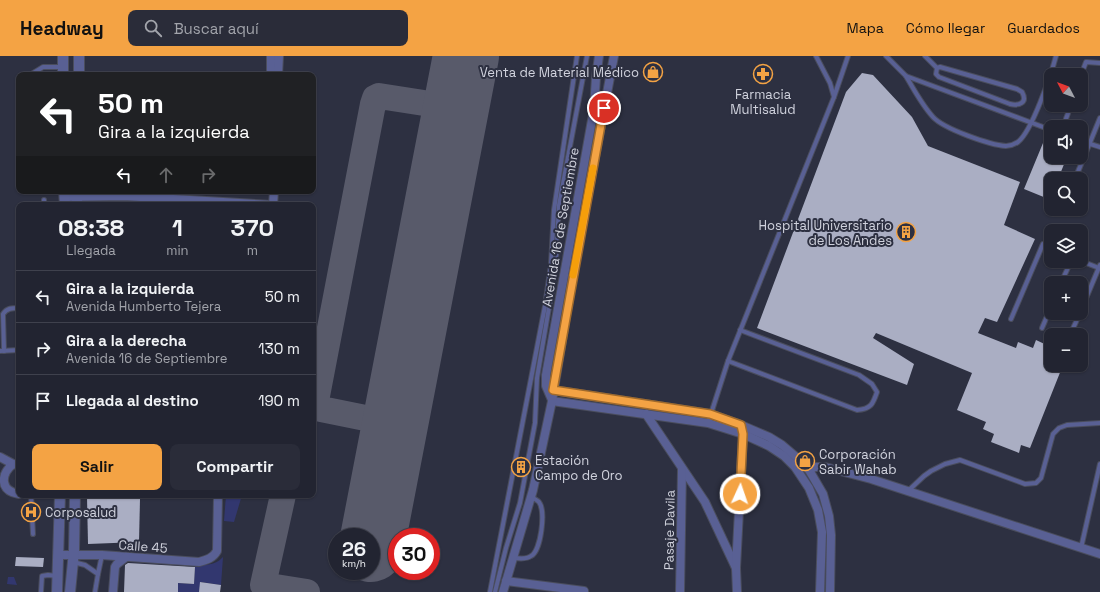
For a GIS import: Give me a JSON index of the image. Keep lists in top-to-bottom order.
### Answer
{
  "streets": {
    "street": ["Avenida 16 de Septiembre", "Pasaje Davila", "Calle 45"]
  },
  "places": {
    "shop": ["Venta de Material Médico", "Corporación Sabir Wahab"],
    "pharmacy": ["Farmacia Multisalud"],
    "building": ["Hospital Universitario de Los Andes", "Estación Campo de Oro"],
    "hospital": ["Corposalud"]
  },
  "north": "top left",
  "page": {
    "header": "Headway",
    "search": "Buscar aquí",
    "nav": ["Mapa", "Cómo llegar", "Guardados"],
    "map_buttons": ["+", "−"],
    "turn": ["50 m", "Gira a la izquierda"],
    "eta": [
      "08:38",
      "Llegada",
      "1",
      "min",
      "370",
      "m"
    ],
    "list": [
      {
        "name": "Gira a la izquierda",
        "note": "Avenida Humberto Tejera",
        "value": "50 m"
      },
      {
        "name": "Gira a la derecha",
        "note": "Avenida 16 de Septiembre",
        "value": "130 m"
      },
      {
        "name": "Llegada al destino",
        "value": "190 m"
      }
    ],
    "buttons": ["Salir", "Compartir"],
    "speed": "26 km/h",
    "limit": "30"
  }
}
